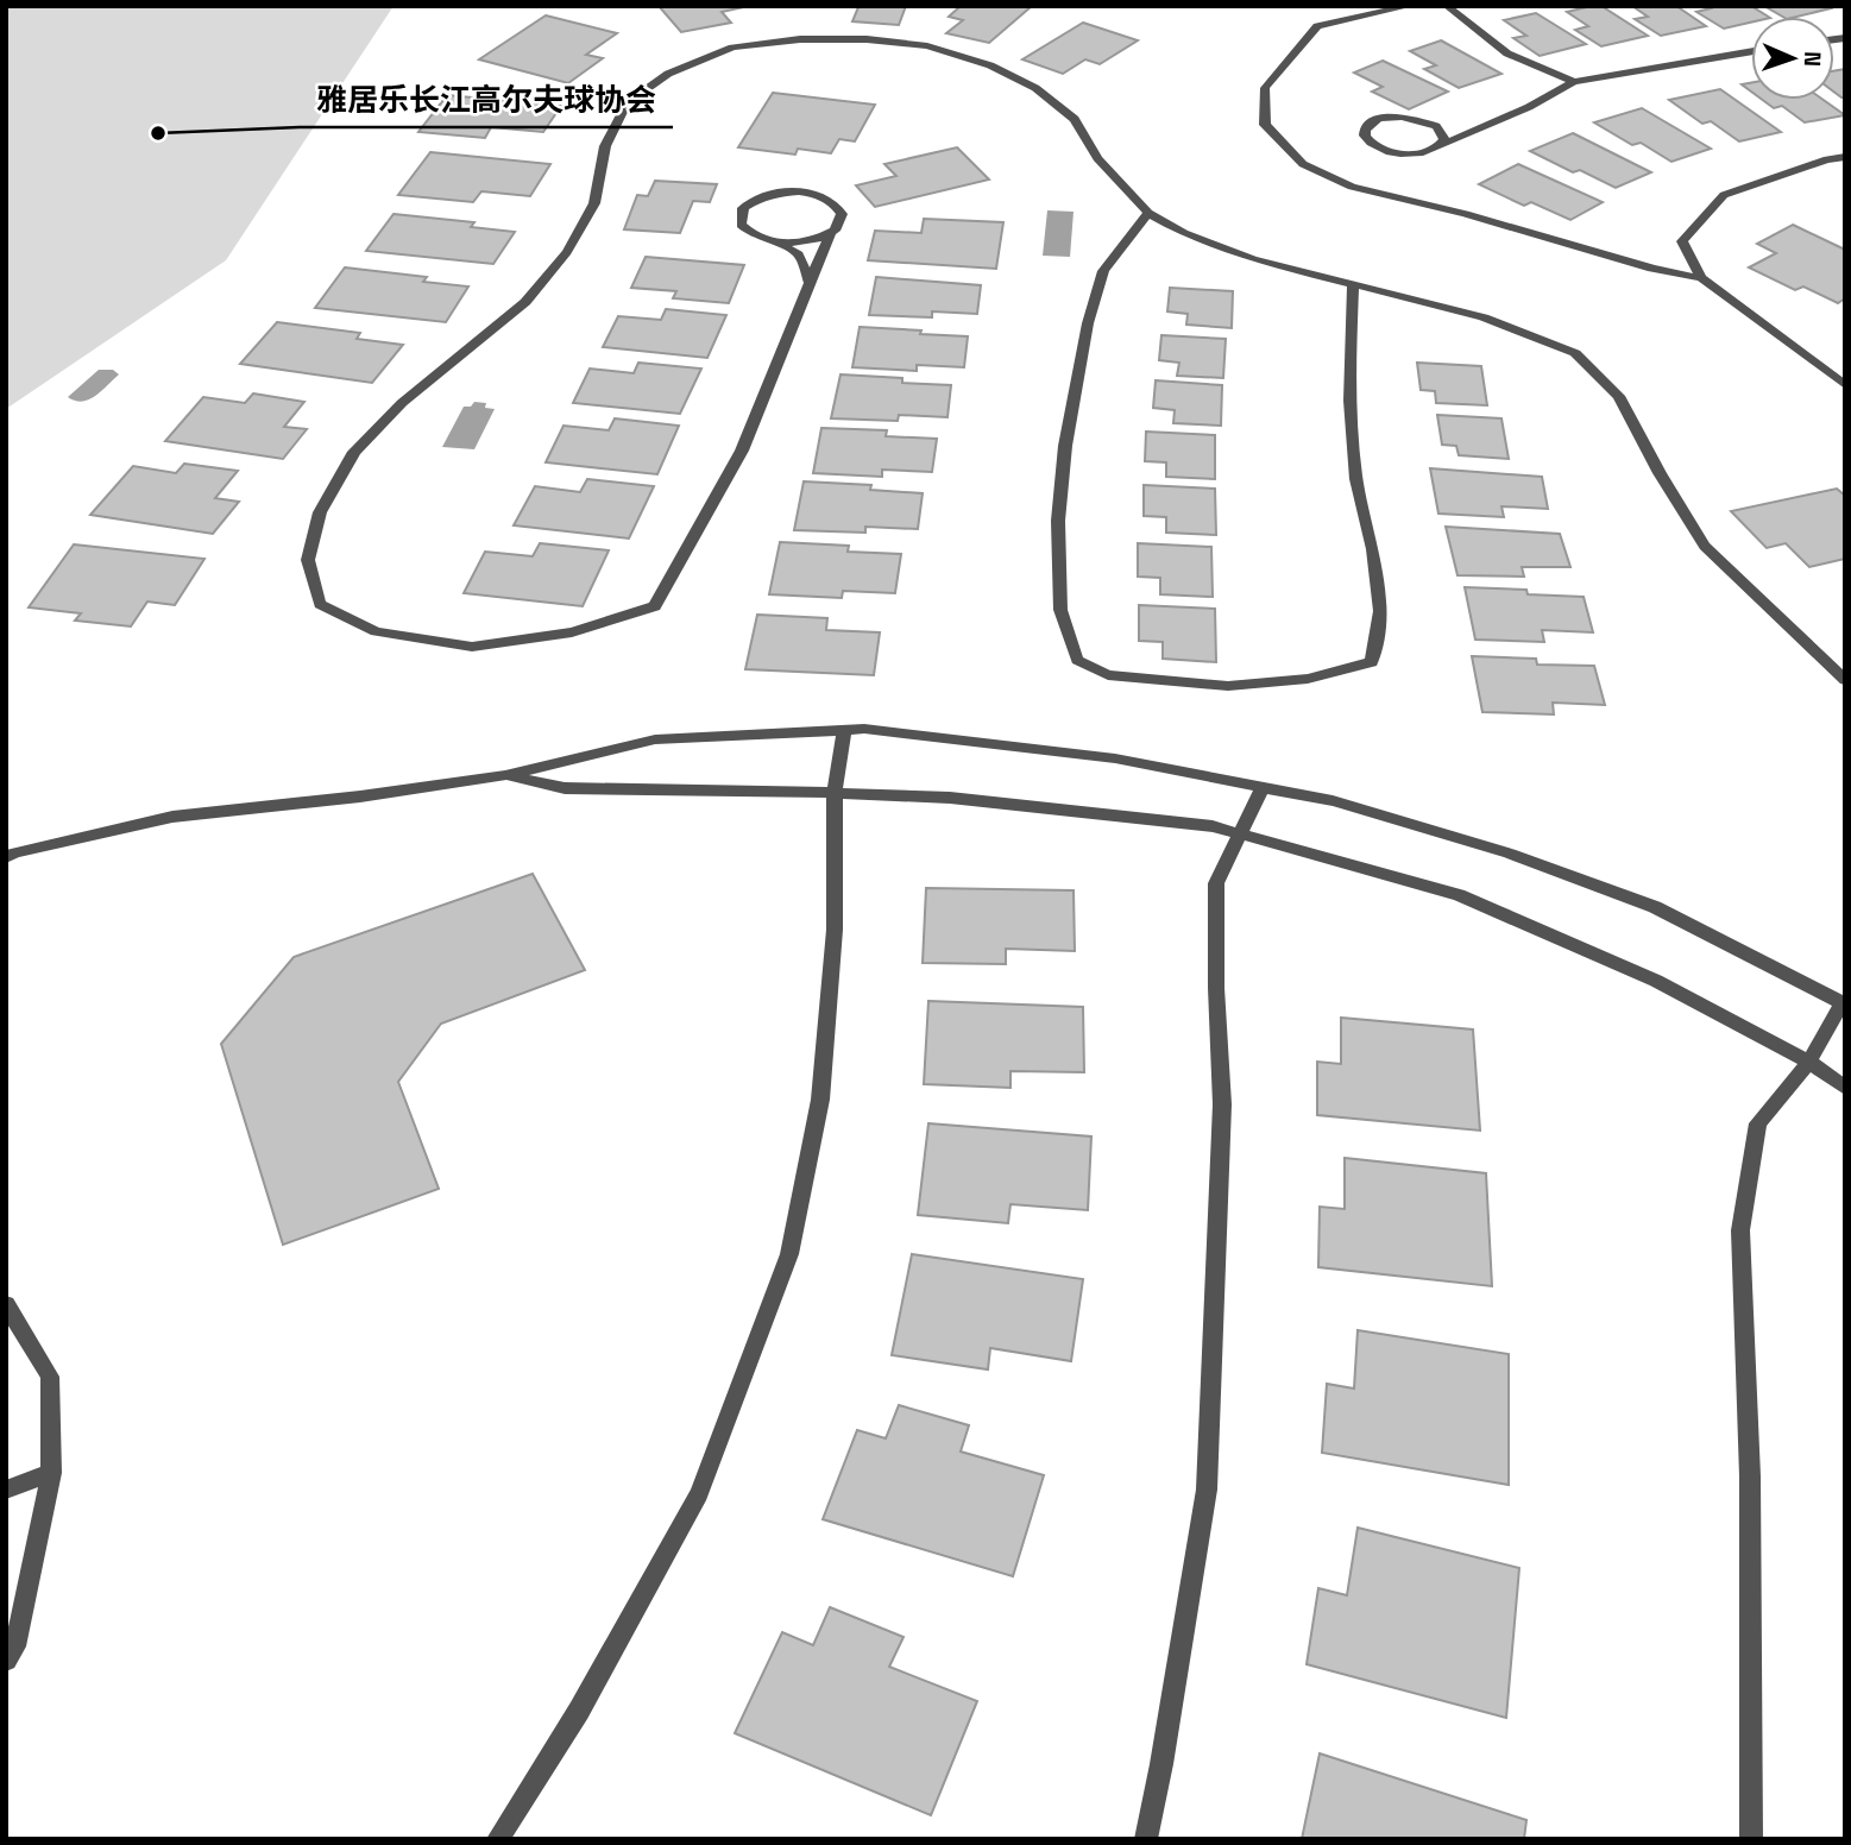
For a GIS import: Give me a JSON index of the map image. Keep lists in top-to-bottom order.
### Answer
{
  "places": ["雅居乐长江高尔夫球协会"],
  "north": "right"
}
